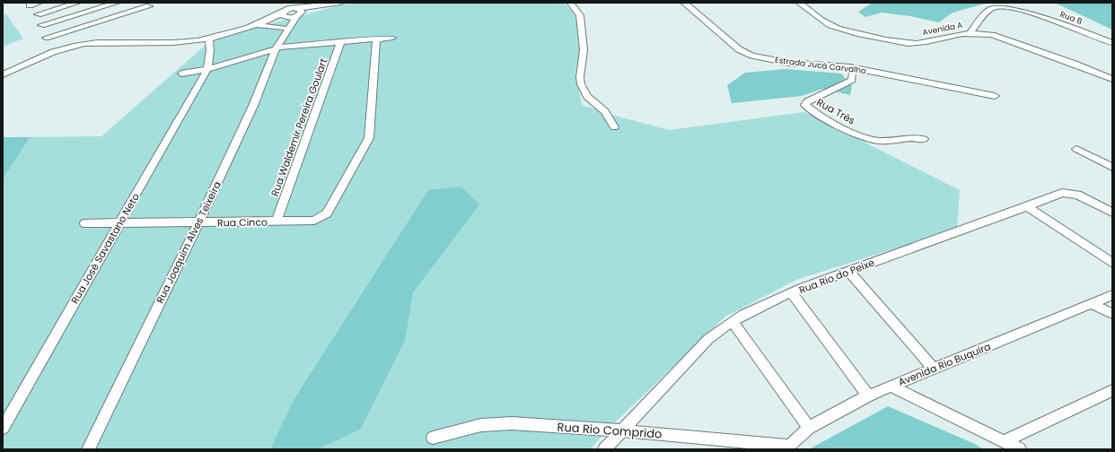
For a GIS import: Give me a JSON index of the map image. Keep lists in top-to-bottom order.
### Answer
{
  "streets": {
    "street": [
      "Rua B",
      "Avenida A",
      "Estrada Jucá Carvalho",
      "Rua Três",
      "Rua Waldemir Pereira Goulart",
      "Rua Cinco",
      "Rua Joaquim Alves Teixeira",
      "Rua José Savastano Neto",
      "Rua Rio do Peixe",
      "Avenida Rio Buquira",
      "Rua Rio Comprido"
    ]
  },
  "crossings": [
    ["Rua B", "Avenida A"],
    ["Estrada Jucá Carvalho", "Rua Três"],
    ["Rua Waldemir Pereira Goulart", "Rua Cinco"],
    ["Rua Cinco", "Rua Joaquim Alves Teixeira"],
    ["Rua Cinco", "Rua José Savastano Neto"],
    ["Rua Rio do Peixe", "Rua Rio Comprido"],
    ["Avenida Rio Buquira", "Rua Rio Comprido"]
  ]
}
